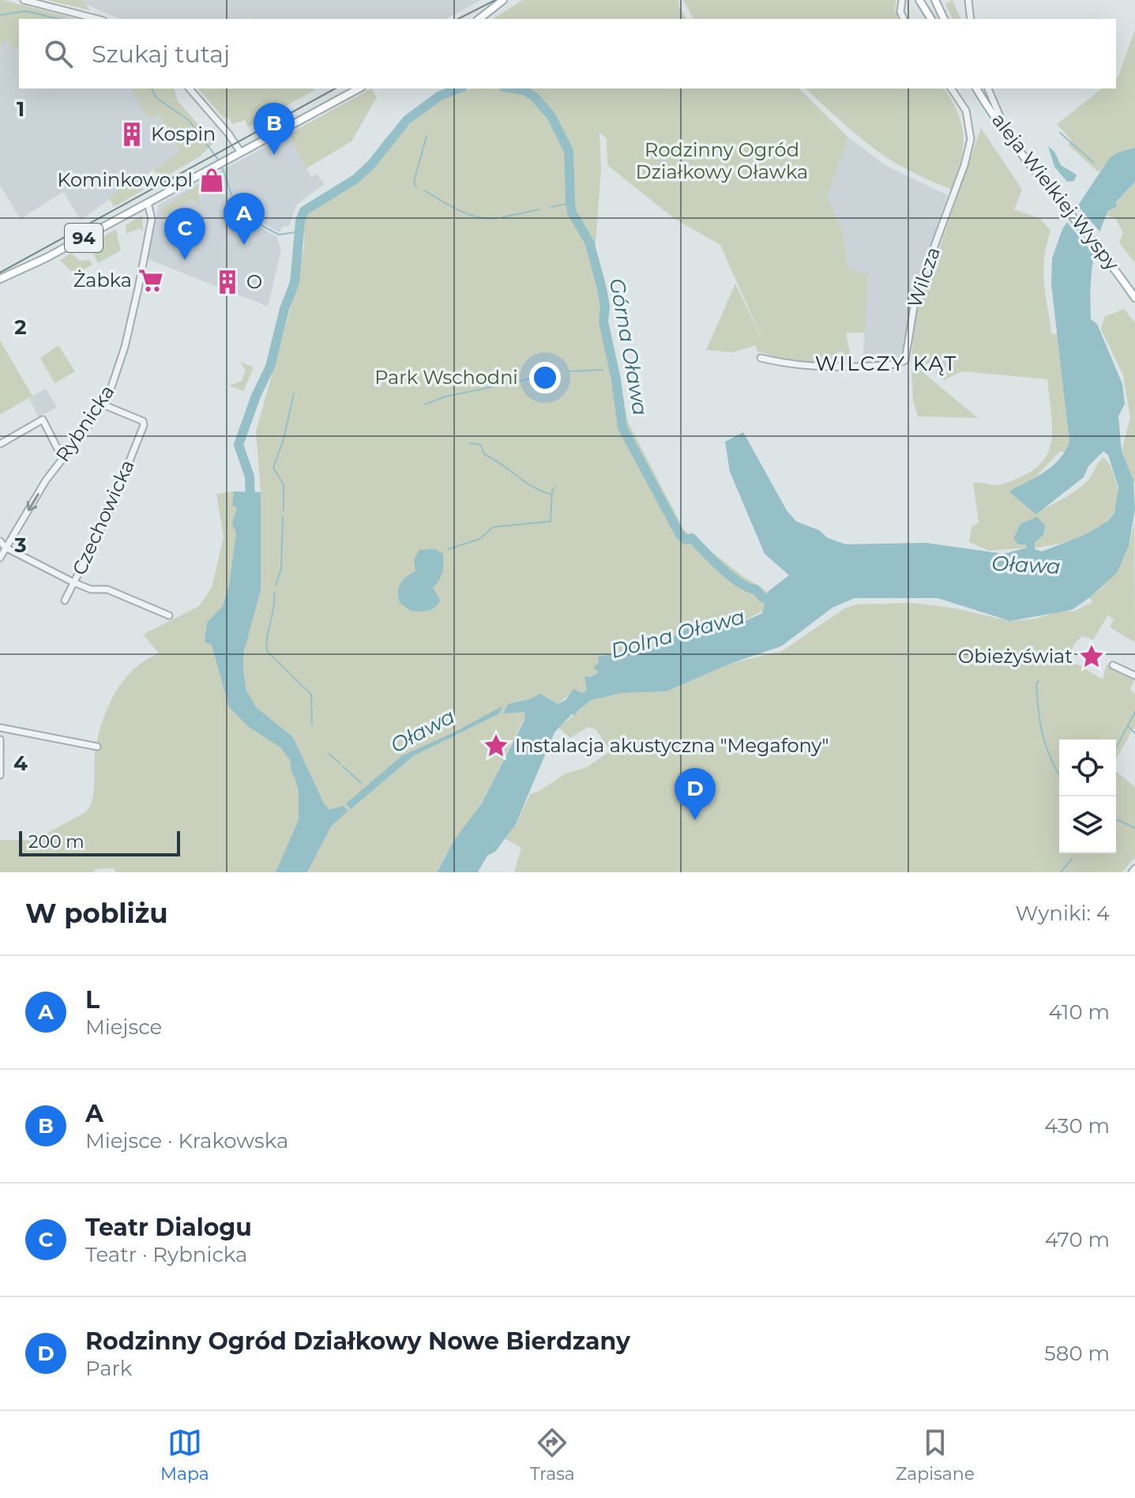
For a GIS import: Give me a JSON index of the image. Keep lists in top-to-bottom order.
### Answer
{
  "streets": {
    "main road": ["aleja Wielkiej Wyspy", "94"],
    "street": ["Wilcza", "Rybnicka", "Czechowicka"]
  },
  "crossings": [
    ["94", "Rybnicka"],
    ["Rybnicka", "Czechowicka"]
  ],
  "districts": ["WILCZY KĄT"],
  "water": ["Górna Oława", "Oława", "Dolna Oława"],
  "parks": ["Rodzinny Ogród Działkowy Oławka", "Park Wschodni"],
  "places": {
    "building": ["Kospin", "O"],
    "shop": ["Kominkowo.pl"],
    "supermarket": ["Żabka"],
    "place": ["Obieżyświat", "Instalacja akustyczna \"Megafony\""]
  },
  "scale_bar": "200 m",
  "page": {
    "search": "Szukaj tutaj",
    "pins": [
      "B",
      "A",
      "C",
      "D"
    ],
    "scale": "200 m",
    "heading": ["W pobliżu", "Wyniki: 4"],
    "list": [
      {
        "mark": "A",
        "name": "L",
        "note": "Miejsce",
        "value": "410 m"
      },
      {
        "mark": "B",
        "name": "A",
        "note": "Miejsce · Krakowska",
        "value": "430 m"
      },
      {
        "mark": "C",
        "name": "Teatr Dialogu",
        "note": "Teatr · Rybnicka",
        "value": "470 m"
      },
      {
        "mark": "D",
        "name": "Rodzinny Ogród Działkowy Nowe Bierdzany",
        "note": "Park",
        "value": "580 m"
      }
    ],
    "nav": ["Mapa", "Trasa", "Zapisane"]
  },
  "grid": {
    "rows": [
      "1",
      "2",
      "3",
      "4"
    ]
  }
}
